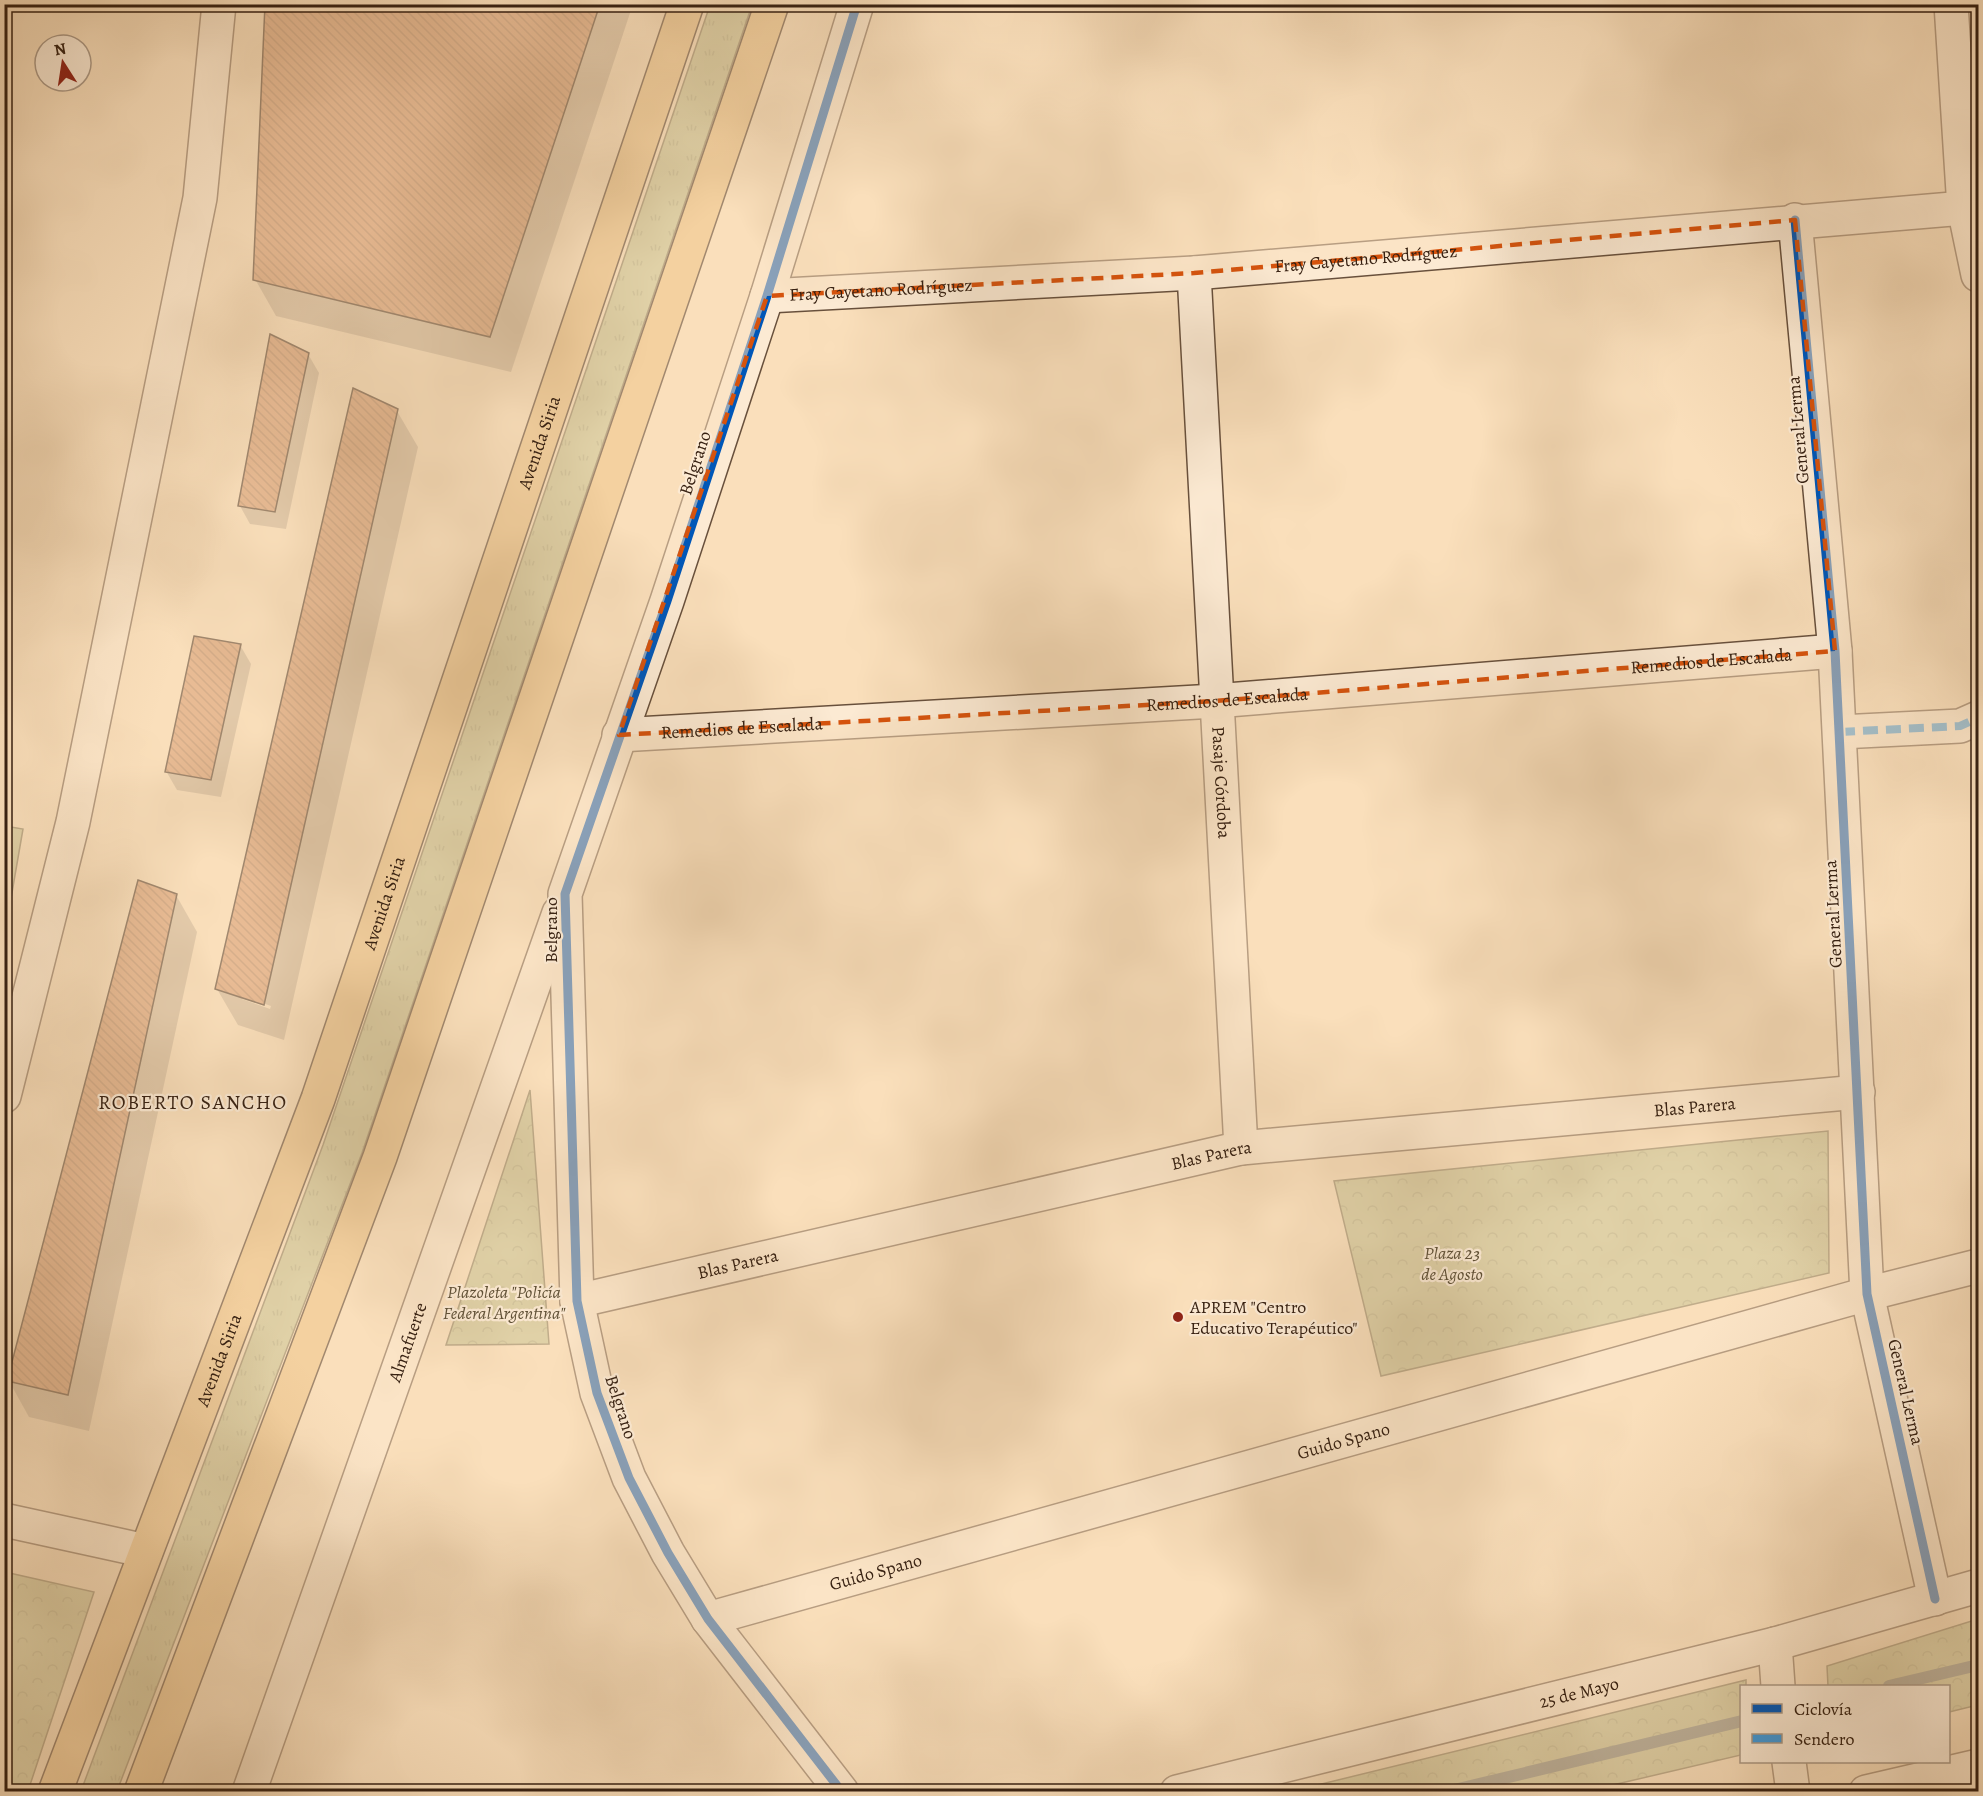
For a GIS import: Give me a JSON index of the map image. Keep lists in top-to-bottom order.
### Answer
{
  "streets": {
    "main road": ["Avenida Siria"],
    "street": [
      "Fray Cayetano Rodríguez",
      "General Lerma",
      "Belgrano",
      "Remedios de Escalada",
      "Pasaje Córdoba",
      "Blas Parera",
      "Almafuerte",
      "Guido Spano",
      "25 de Mayo"
    ]
  },
  "crossings": [
    ["Fray Cayetano Rodríguez", "General Lerma"],
    ["Fray Cayetano Rodríguez", "Belgrano"],
    ["Fray Cayetano Rodríguez", "Pasaje Córdoba"],
    ["General Lerma", "Remedios de Escalada"],
    ["General Lerma", "Blas Parera"],
    ["General Lerma", "Guido Spano"],
    ["General Lerma", "25 de Mayo"],
    ["Belgrano", "Remedios de Escalada"],
    ["Belgrano", "Blas Parera"],
    ["Belgrano", "Almafuerte"],
    ["Belgrano", "Guido Spano"],
    ["Remedios de Escalada", "Pasaje Córdoba"],
    ["Pasaje Córdoba", "Blas Parera"]
  ],
  "districts": ["ROBERTO SANCHO"],
  "parks": ["Plaza 23 de Agosto", "Plazoleta \"Policía Federal Argentina\""],
  "places": ["APREM \"Centro Educativo Terapéutico\""],
  "legend": ["Ciclovía", "Sendero"],
  "north": "top"
}
